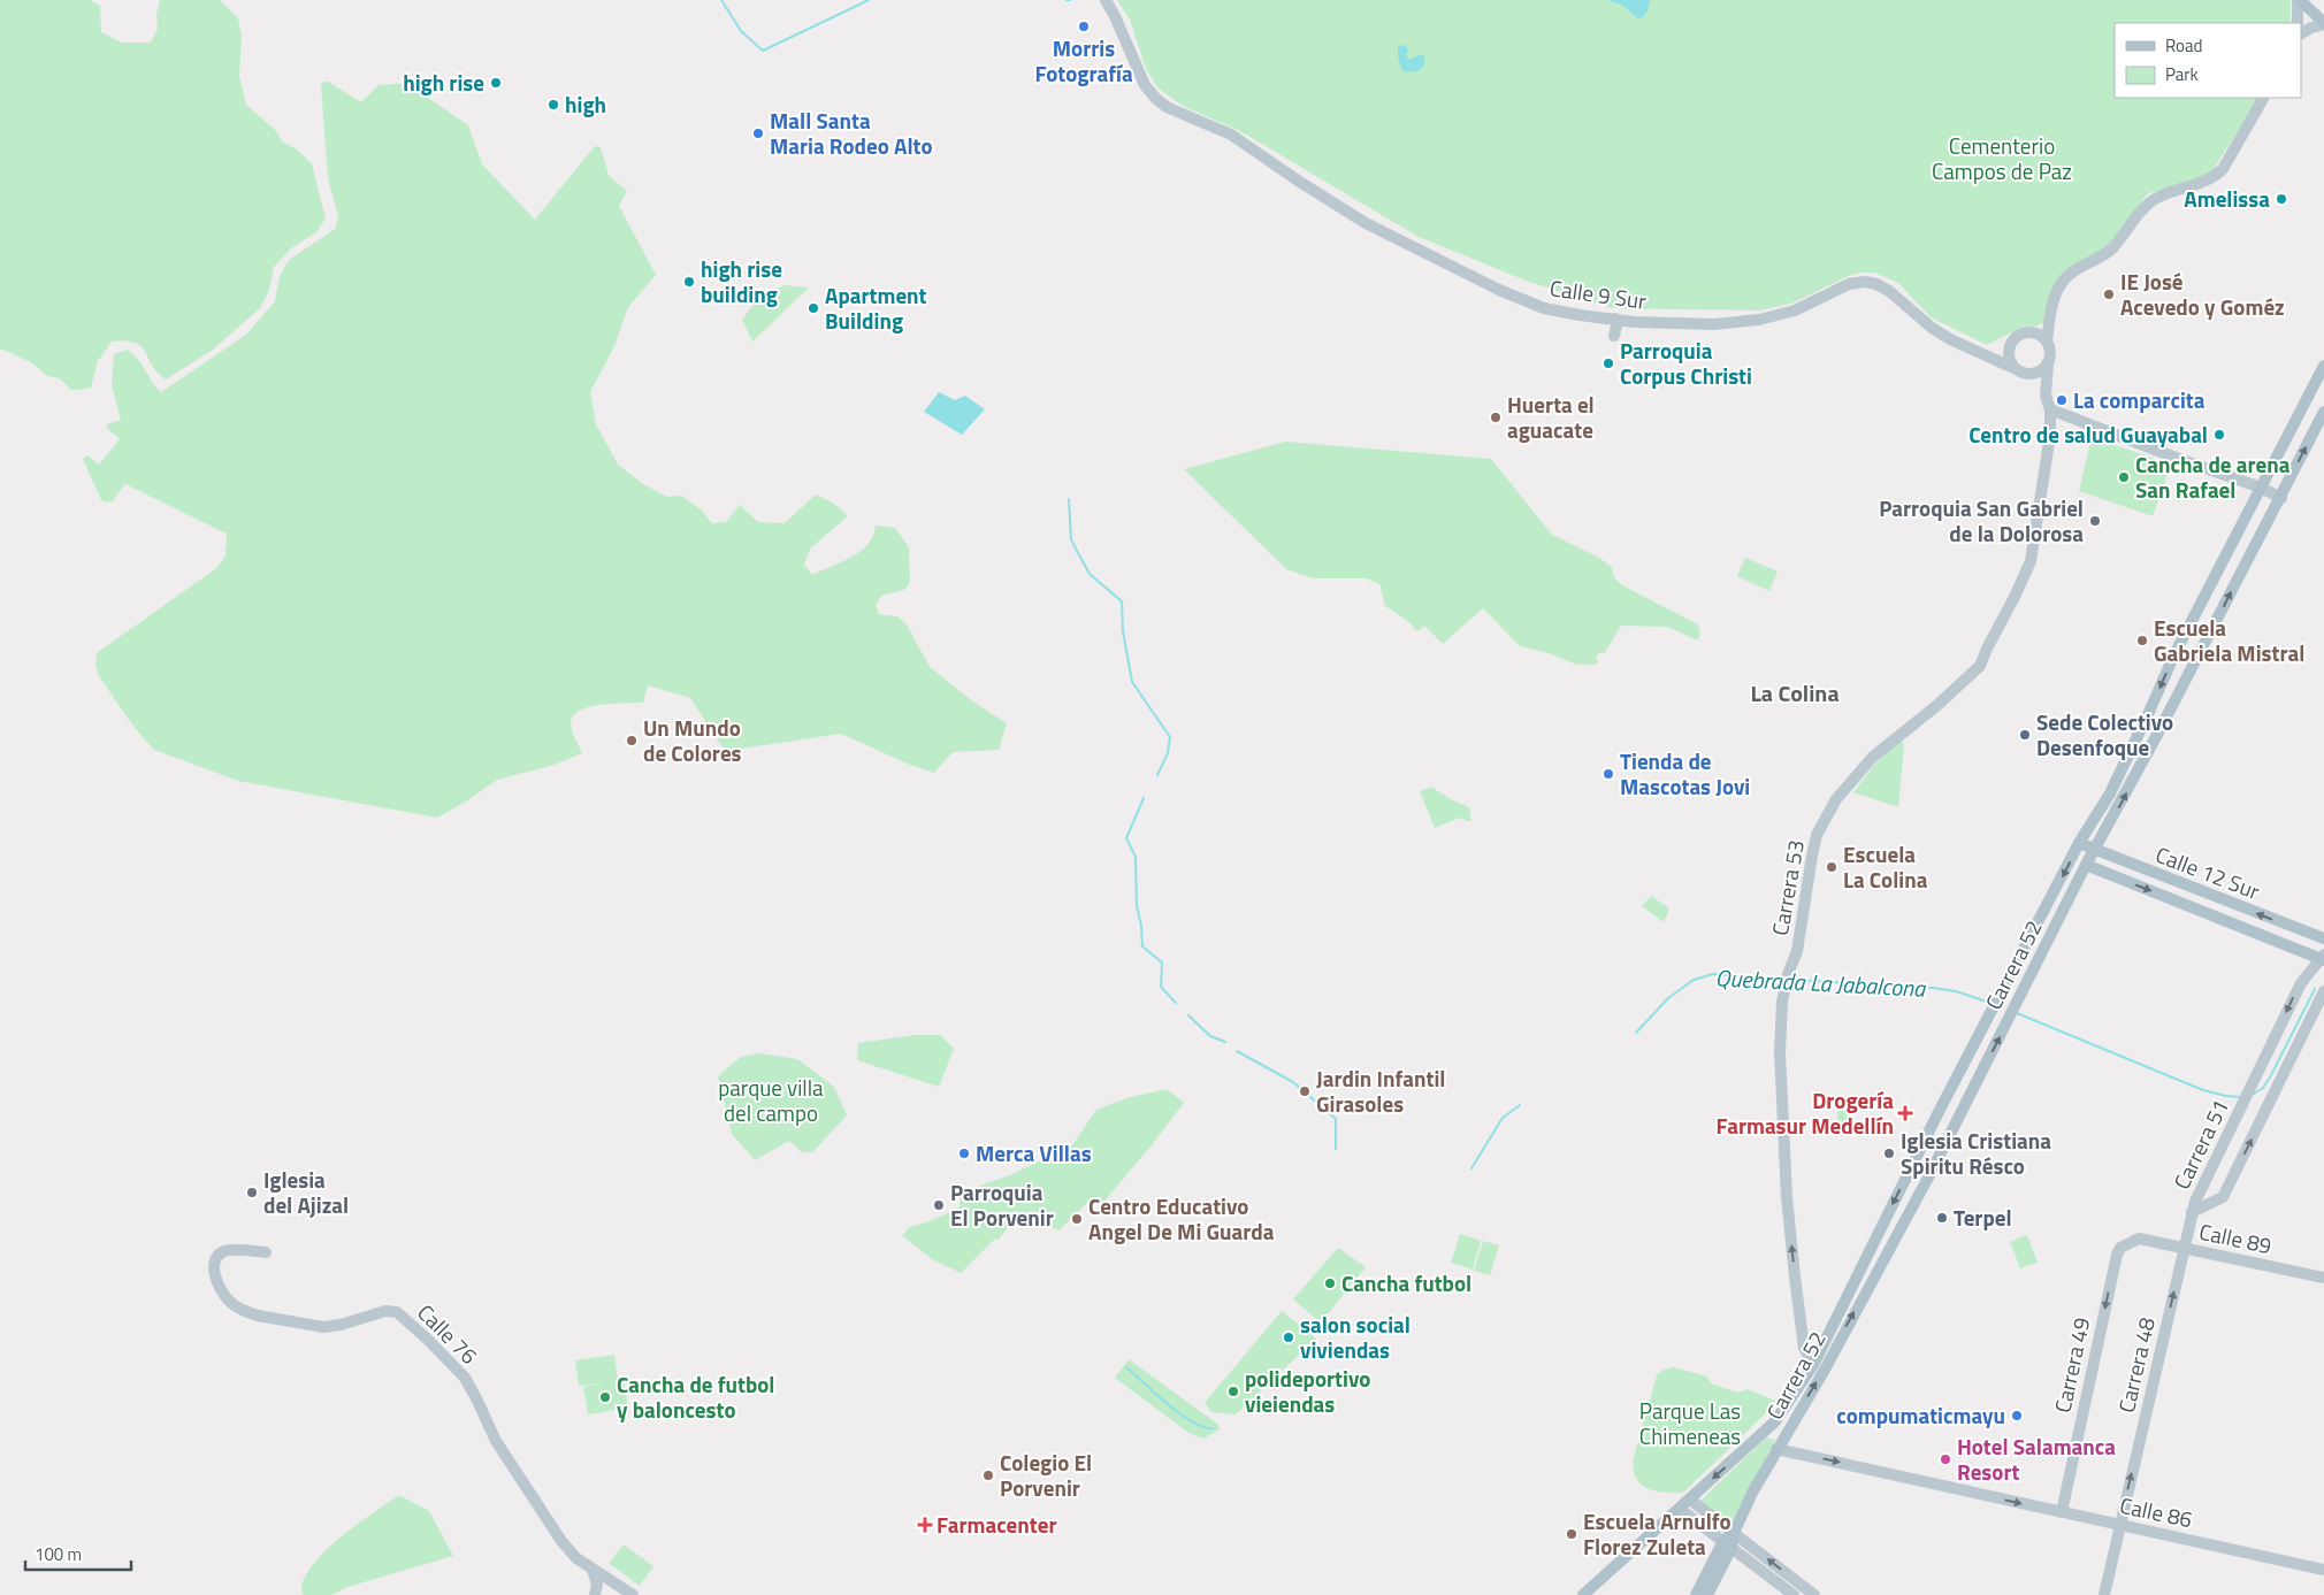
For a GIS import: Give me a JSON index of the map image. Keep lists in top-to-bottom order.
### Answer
{
  "streets": {
    "main road": ["Calle 12 Sur", "Carrera 52"],
    "street": [
      "Calle 9 Sur",
      "Carrera 53",
      "Carrera 51",
      "Calle 89",
      "Calle 76",
      "Carrera 49",
      "Carrera 48",
      "Calle 86"
    ]
  },
  "crossings": [
    ["Calle 9 Sur", "Carrera 53"],
    ["Calle 12 Sur", "Carrera 52"],
    ["Calle 12 Sur", "Carrera 51"],
    ["Carrera 53", "Carrera 52"],
    ["Carrera 52", "Calle 86"],
    ["Carrera 51", "Carrera 48"],
    ["Calle 89", "Carrera 49"],
    ["Calle 89", "Carrera 48"],
    ["Carrera 49", "Calle 86"],
    ["Carrera 48", "Calle 86"]
  ],
  "one_way": [
    "Carrera 53",
    "Carrera 49",
    "Carrera 48",
    "Calle 86"
  ],
  "districts": ["La Colina"],
  "water": ["Quebrada La Jabalcona"],
  "parks": ["Cementerio Campos de Paz", "parque villa del campo", "Parque Las Chimeneas"],
  "places": {
    "other": [
      "Morris Fotografía",
      "high rise",
      "high",
      "Mall Santa Maria Rodeo Alto",
      "Amelissa",
      "high rise building",
      "IE José Acevedo y Goméz",
      "Apartment Building",
      "Parroquia Corpus Christi",
      "La comparcita",
      "Huerta el aguacate",
      "Centro de salud Guayabal",
      "Cancha de arena San Rafael",
      "Parroquia San Gabriel de la Dolorosa",
      "Escuela Gabriela Mistral",
      "Sede Colectivo Desenfoque",
      "Un Mundo de Colores",
      "Tienda de Mascotas Jovi",
      "Escuela La Colina",
      "Jardin Infantil Girasoles",
      "Merca Villas",
      "Iglesia Cristiana Spiritu Résco",
      "Iglesia del Ajizal",
      "Parroquia El Porvenir",
      "Terpel",
      "Centro Educativo Angel De Mi Guarda",
      "Cancha futbol",
      "salon social viviendas",
      "polideportivo vieiendas",
      "Cancha de futbol y baloncesto",
      "compumaticmayu",
      "Hotel Salamanca Resort",
      "Colegio El Porvenir",
      "Escuela Arnulfo Florez Zuleta"
    ],
    "health": ["Drogería Farmasur Medellín", "Farmacenter"]
  },
  "legend": ["Road", "Park"],
  "scale_bar": "100 m"
}
